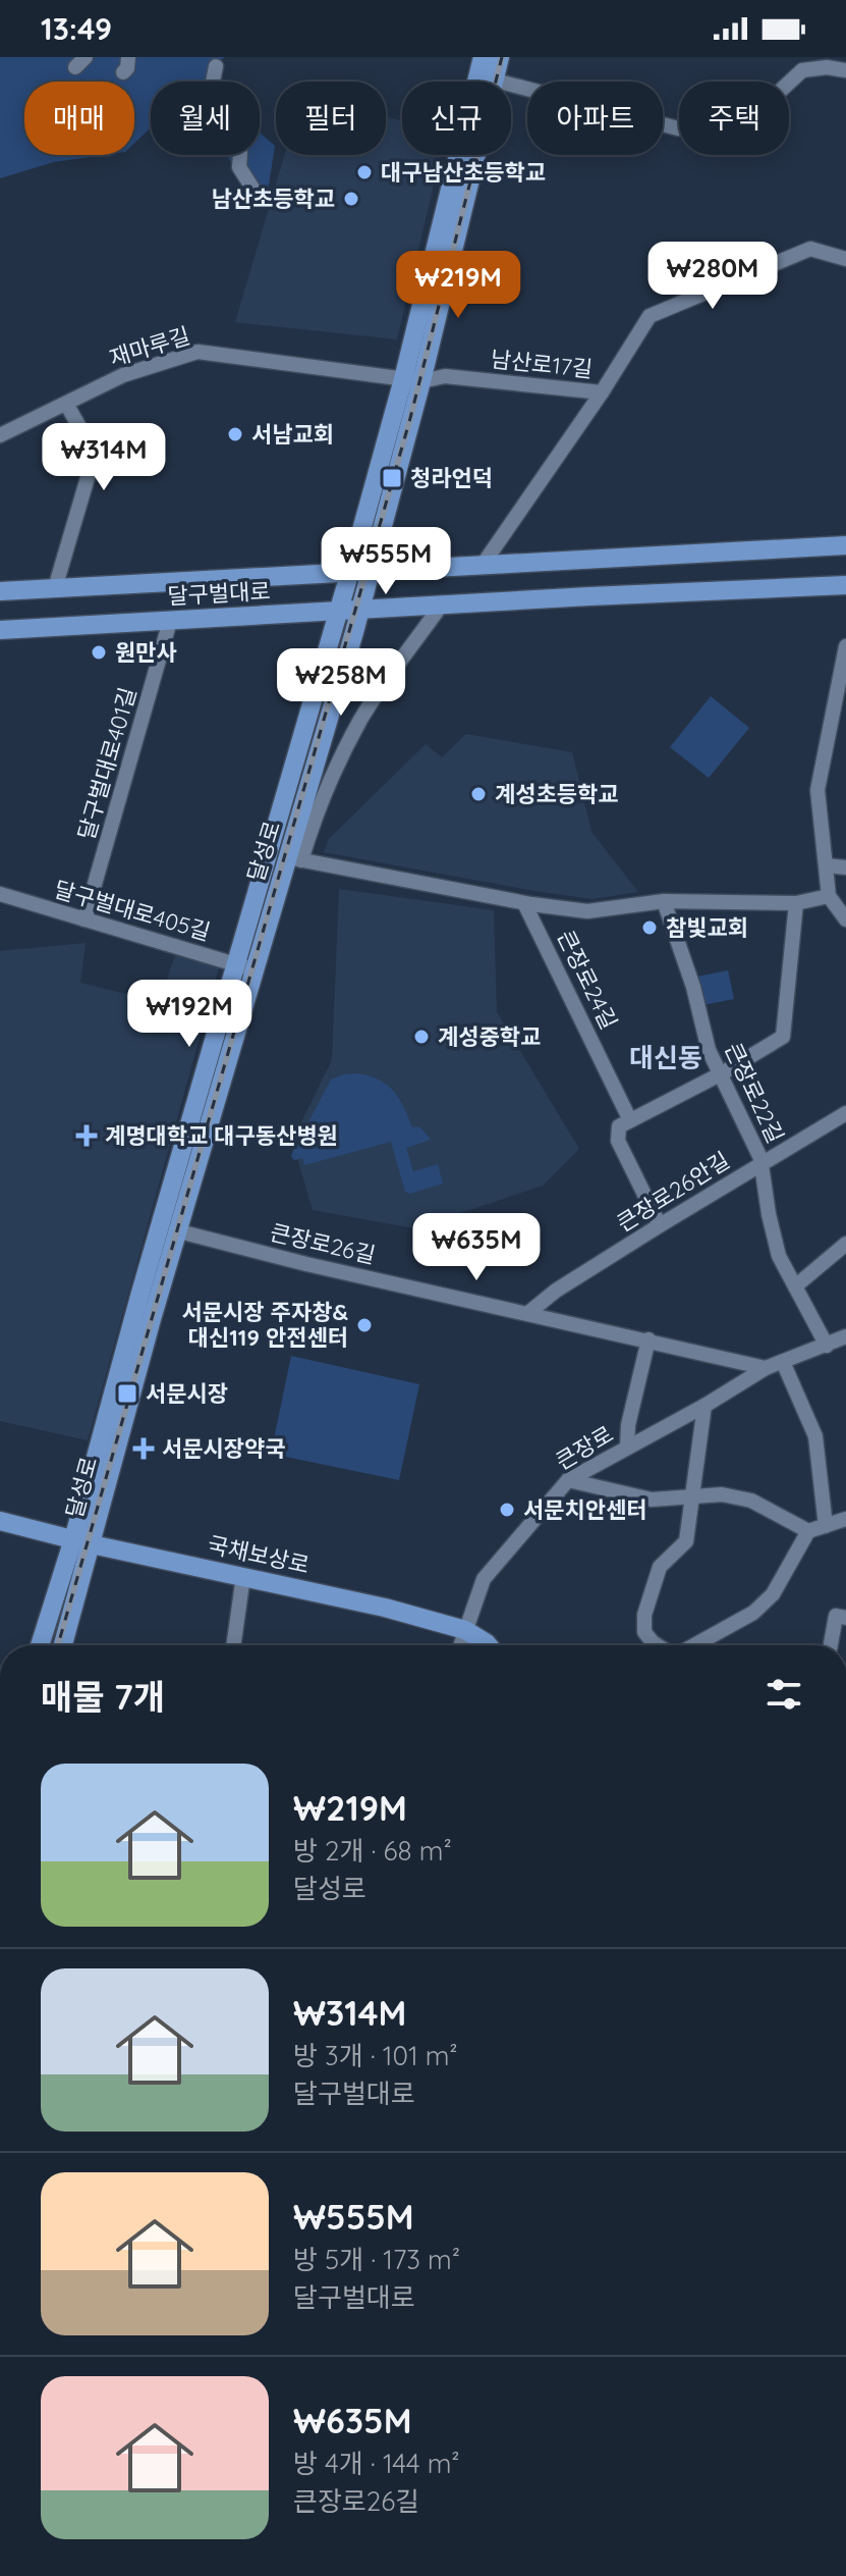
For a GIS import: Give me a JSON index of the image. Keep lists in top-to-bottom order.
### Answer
{
  "streets": {
    "main road": ["달구벌대로", "달성로", "국채보상로"],
    "street": [
      "재마루길",
      "남산로17길",
      "달구벌대로401길",
      "달구벌대로405길",
      "큰장로24길",
      "큰장로22길",
      "큰장로26안길",
      "큰장로26길",
      "큰장로"
    ]
  },
  "crossings": [
    ["재마루길", "남산로17길"],
    ["재마루길", "달성로"],
    ["남산로17길", "달성로"],
    ["달구벌대로", "달구벌대로401길"],
    ["달구벌대로", "달성로"],
    ["달구벌대로401길", "달구벌대로405길"],
    ["달성로", "달구벌대로405길"],
    ["달성로", "큰장로26길"],
    ["달성로", "국채보상로"],
    ["큰장로24길", "큰장로26안길"],
    ["큰장로22길", "큰장로26안길"],
    ["큰장로22길", "큰장로"],
    ["큰장로26안길", "큰장로26길"],
    ["큰장로26길", "큰장로"],
    ["큰장로", "국채보상로"]
  ],
  "districts": ["대신동"],
  "places": {
    "other": [
      "대구남산초등학교",
      "남산초등학교",
      "서남교회",
      "원만사",
      "계성초등학교",
      "참빛교회",
      "계성중학교",
      "서문시장 주자창& 대신119 안전센터",
      "서문치안센터"
    ],
    "transit": ["청라언덕", "서문시장"],
    "health": ["계명대학교 대구동산병원", "서문시장약국"]
  },
  "page": {
    "status": "13:49",
    "chip": [
      "매매",
      "월세",
      "필터",
      "신규",
      "아파트",
      "주택"
    ],
    "price": [
      "₩280M",
      "₩219M",
      "₩314M",
      "₩555M",
      "₩258M",
      "₩192M",
      "₩635M"
    ],
    "heading": "매물 7개",
    "list": [
      {
        "name": "₩219M",
        "note": "방 2개 · 68 m² · 달성로"
      },
      {
        "name": "₩314M",
        "note": "방 3개 · 101 m² · 달구벌대로"
      },
      {
        "name": "₩555M",
        "note": "방 5개 · 173 m² · 달구벌대로"
      },
      {
        "name": "₩635M",
        "note": "방 4개 · 144 m² · 큰장로26길"
      }
    ]
  }
}
